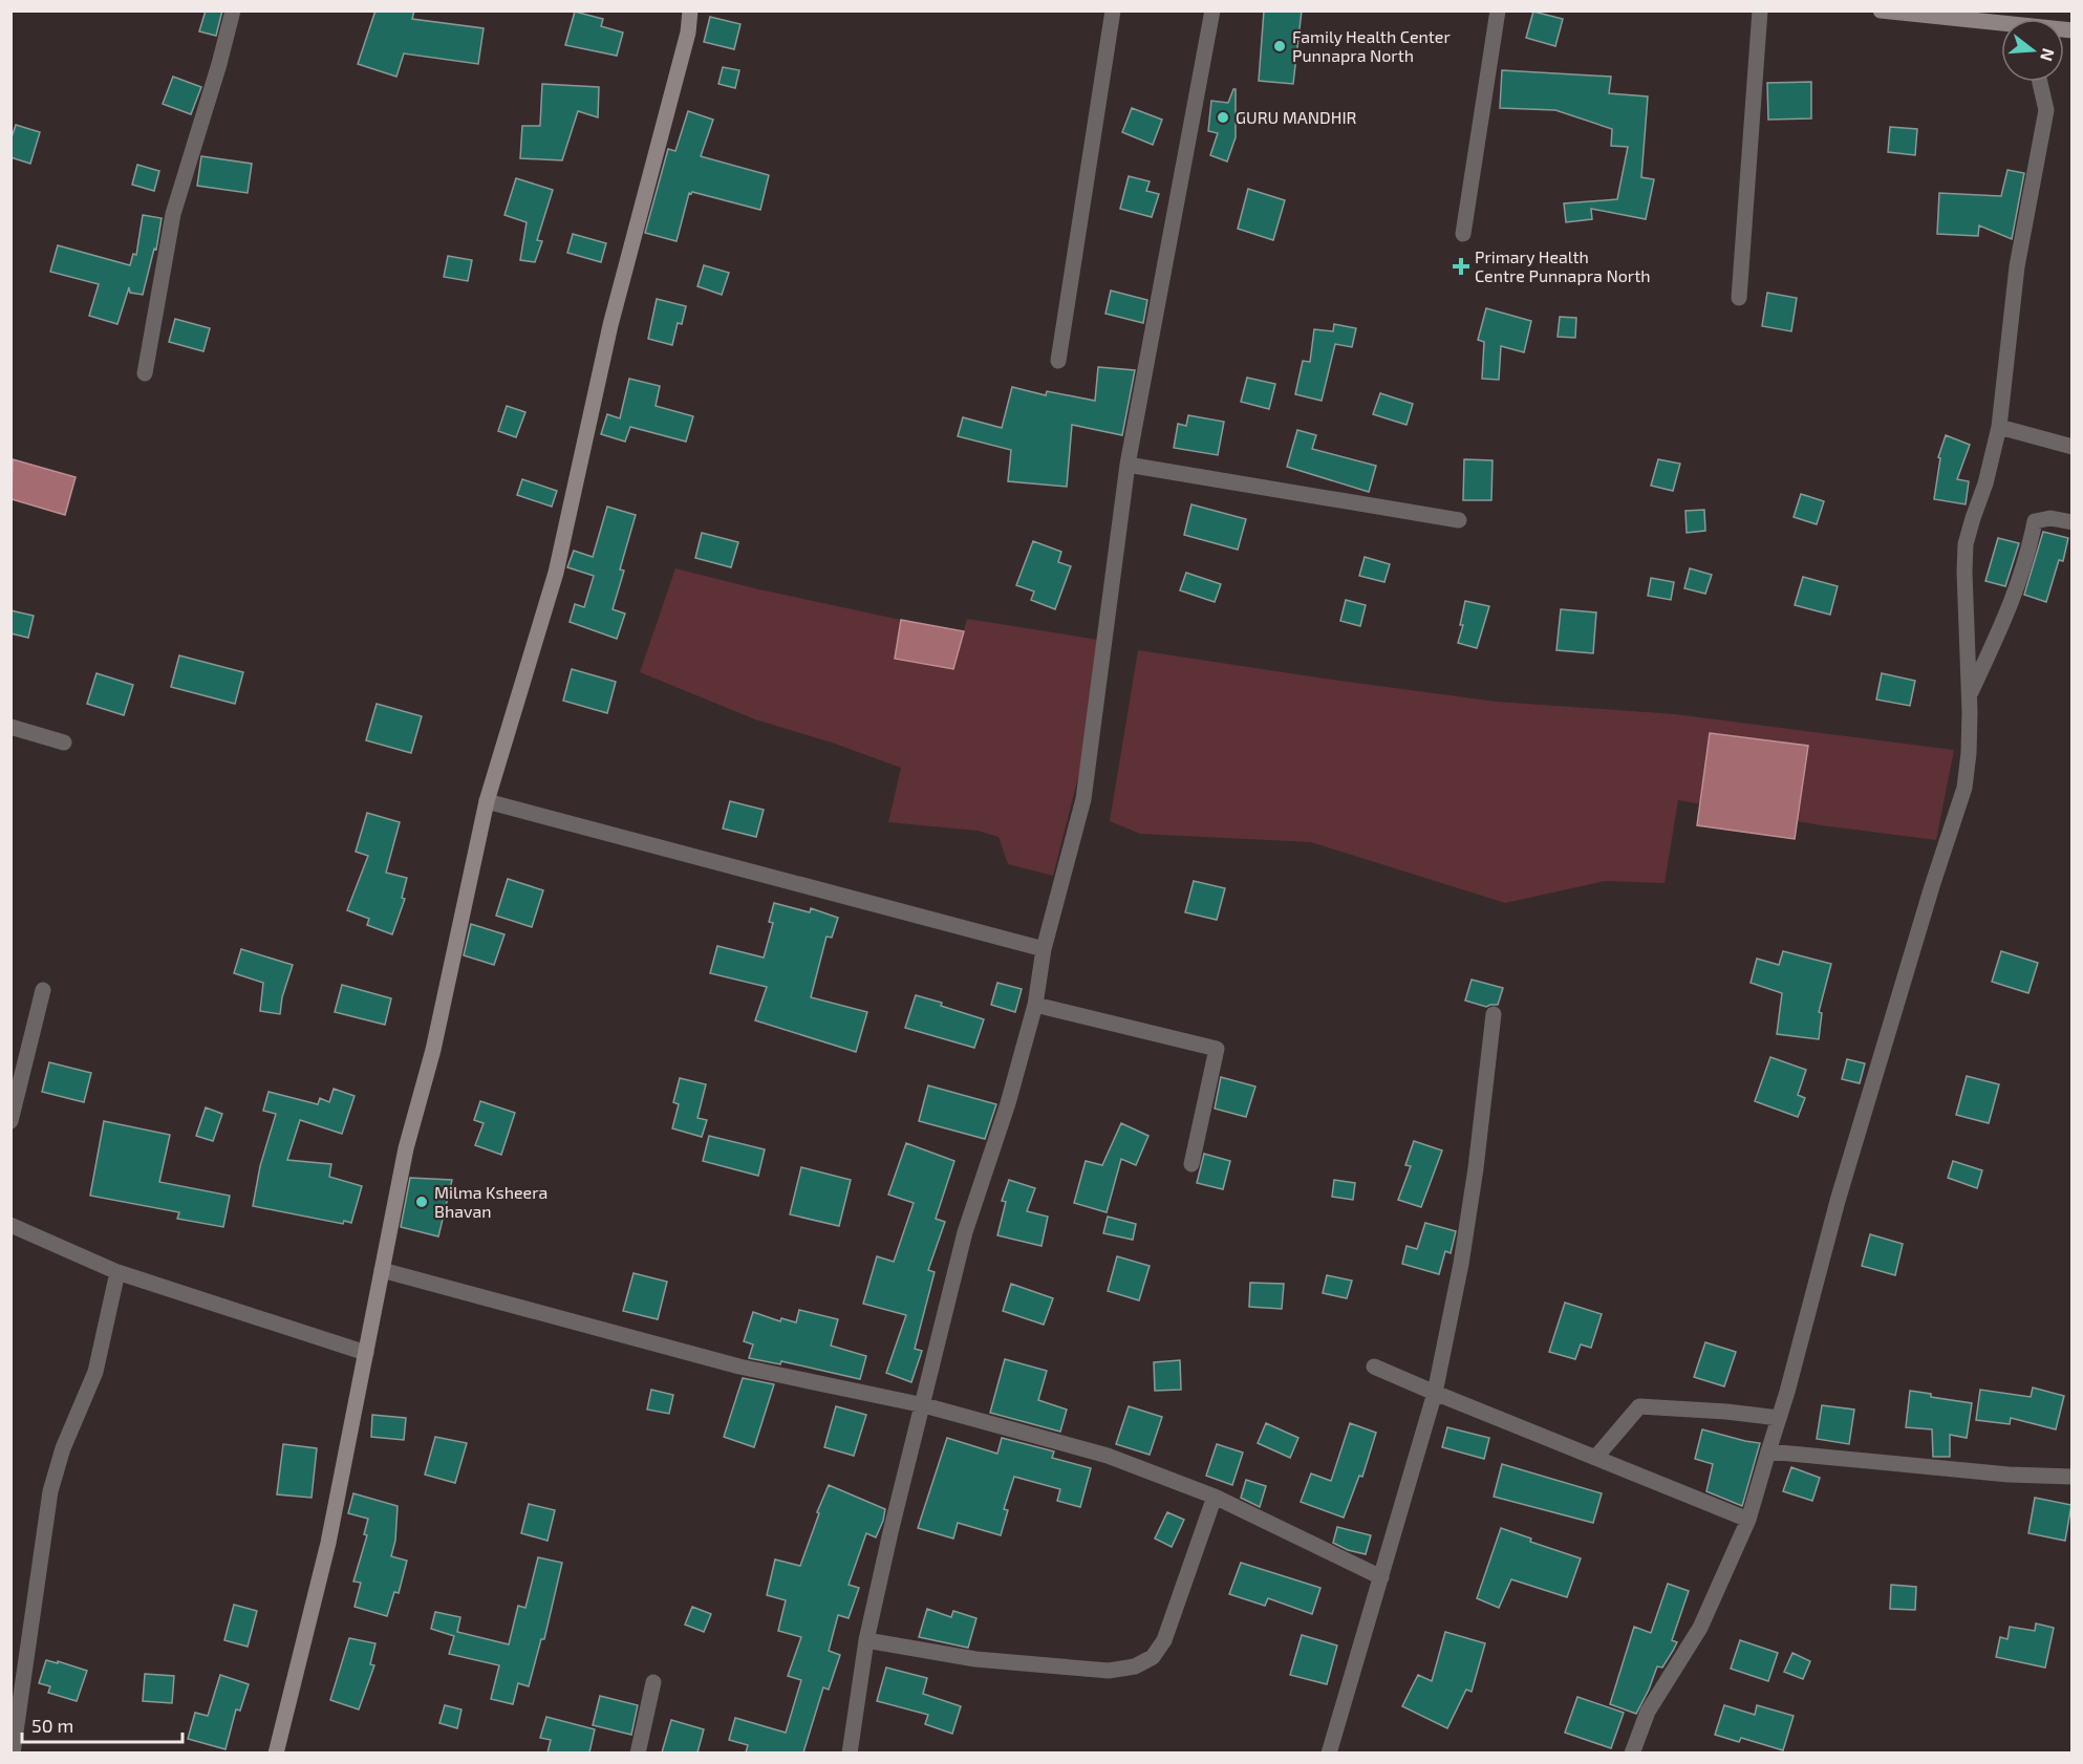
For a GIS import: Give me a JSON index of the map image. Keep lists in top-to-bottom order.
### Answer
{
  "places": {
    "other": ["Family Health Center Punnapra North", "GURU MANDHIR", "Milma Ksheera Bhavan"],
    "health": ["Primary Health Centre Punnapra North"]
  },
  "scale_bar": "50 m",
  "north": "right"
}
